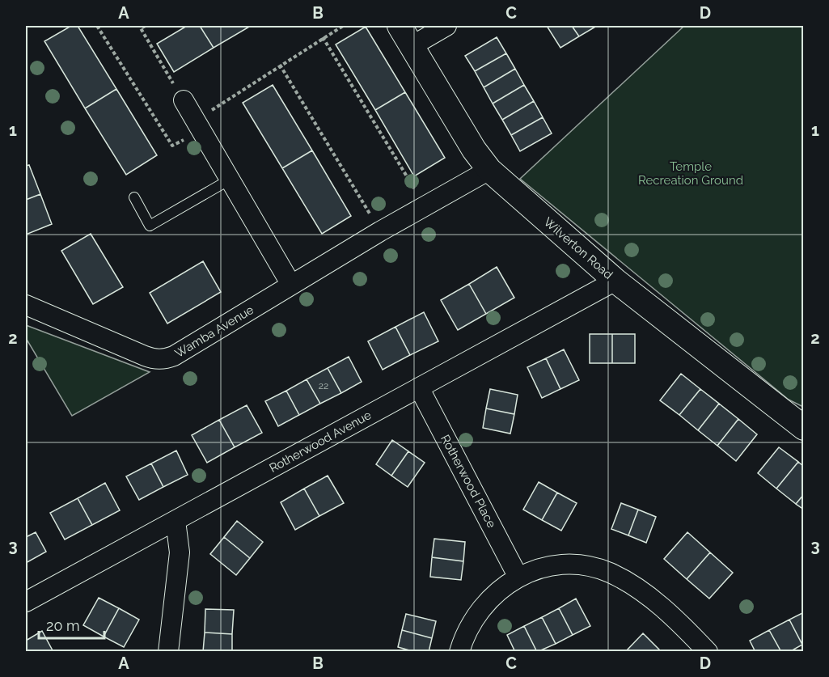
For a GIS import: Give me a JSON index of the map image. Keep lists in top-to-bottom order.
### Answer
{
  "streets": {
    "street": [
      "Wilverton Road",
      "Wamba Avenue",
      "Rotherwood Avenue",
      "Rotherwood Place"
    ]
  },
  "crossings": [
    ["Wilverton Road", "Wamba Avenue"],
    ["Wilverton Road", "Rotherwood Avenue"],
    ["Rotherwood Avenue", "Rotherwood Place"]
  ],
  "parks": ["Temple Recreation Ground"],
  "house_numbers": ["22"],
  "scale_bar": "20 m",
  "grid": {
    "columns": [
      "A",
      "B",
      "C",
      "D"
    ],
    "rows": ["1", "2", "3"]
  }
}
